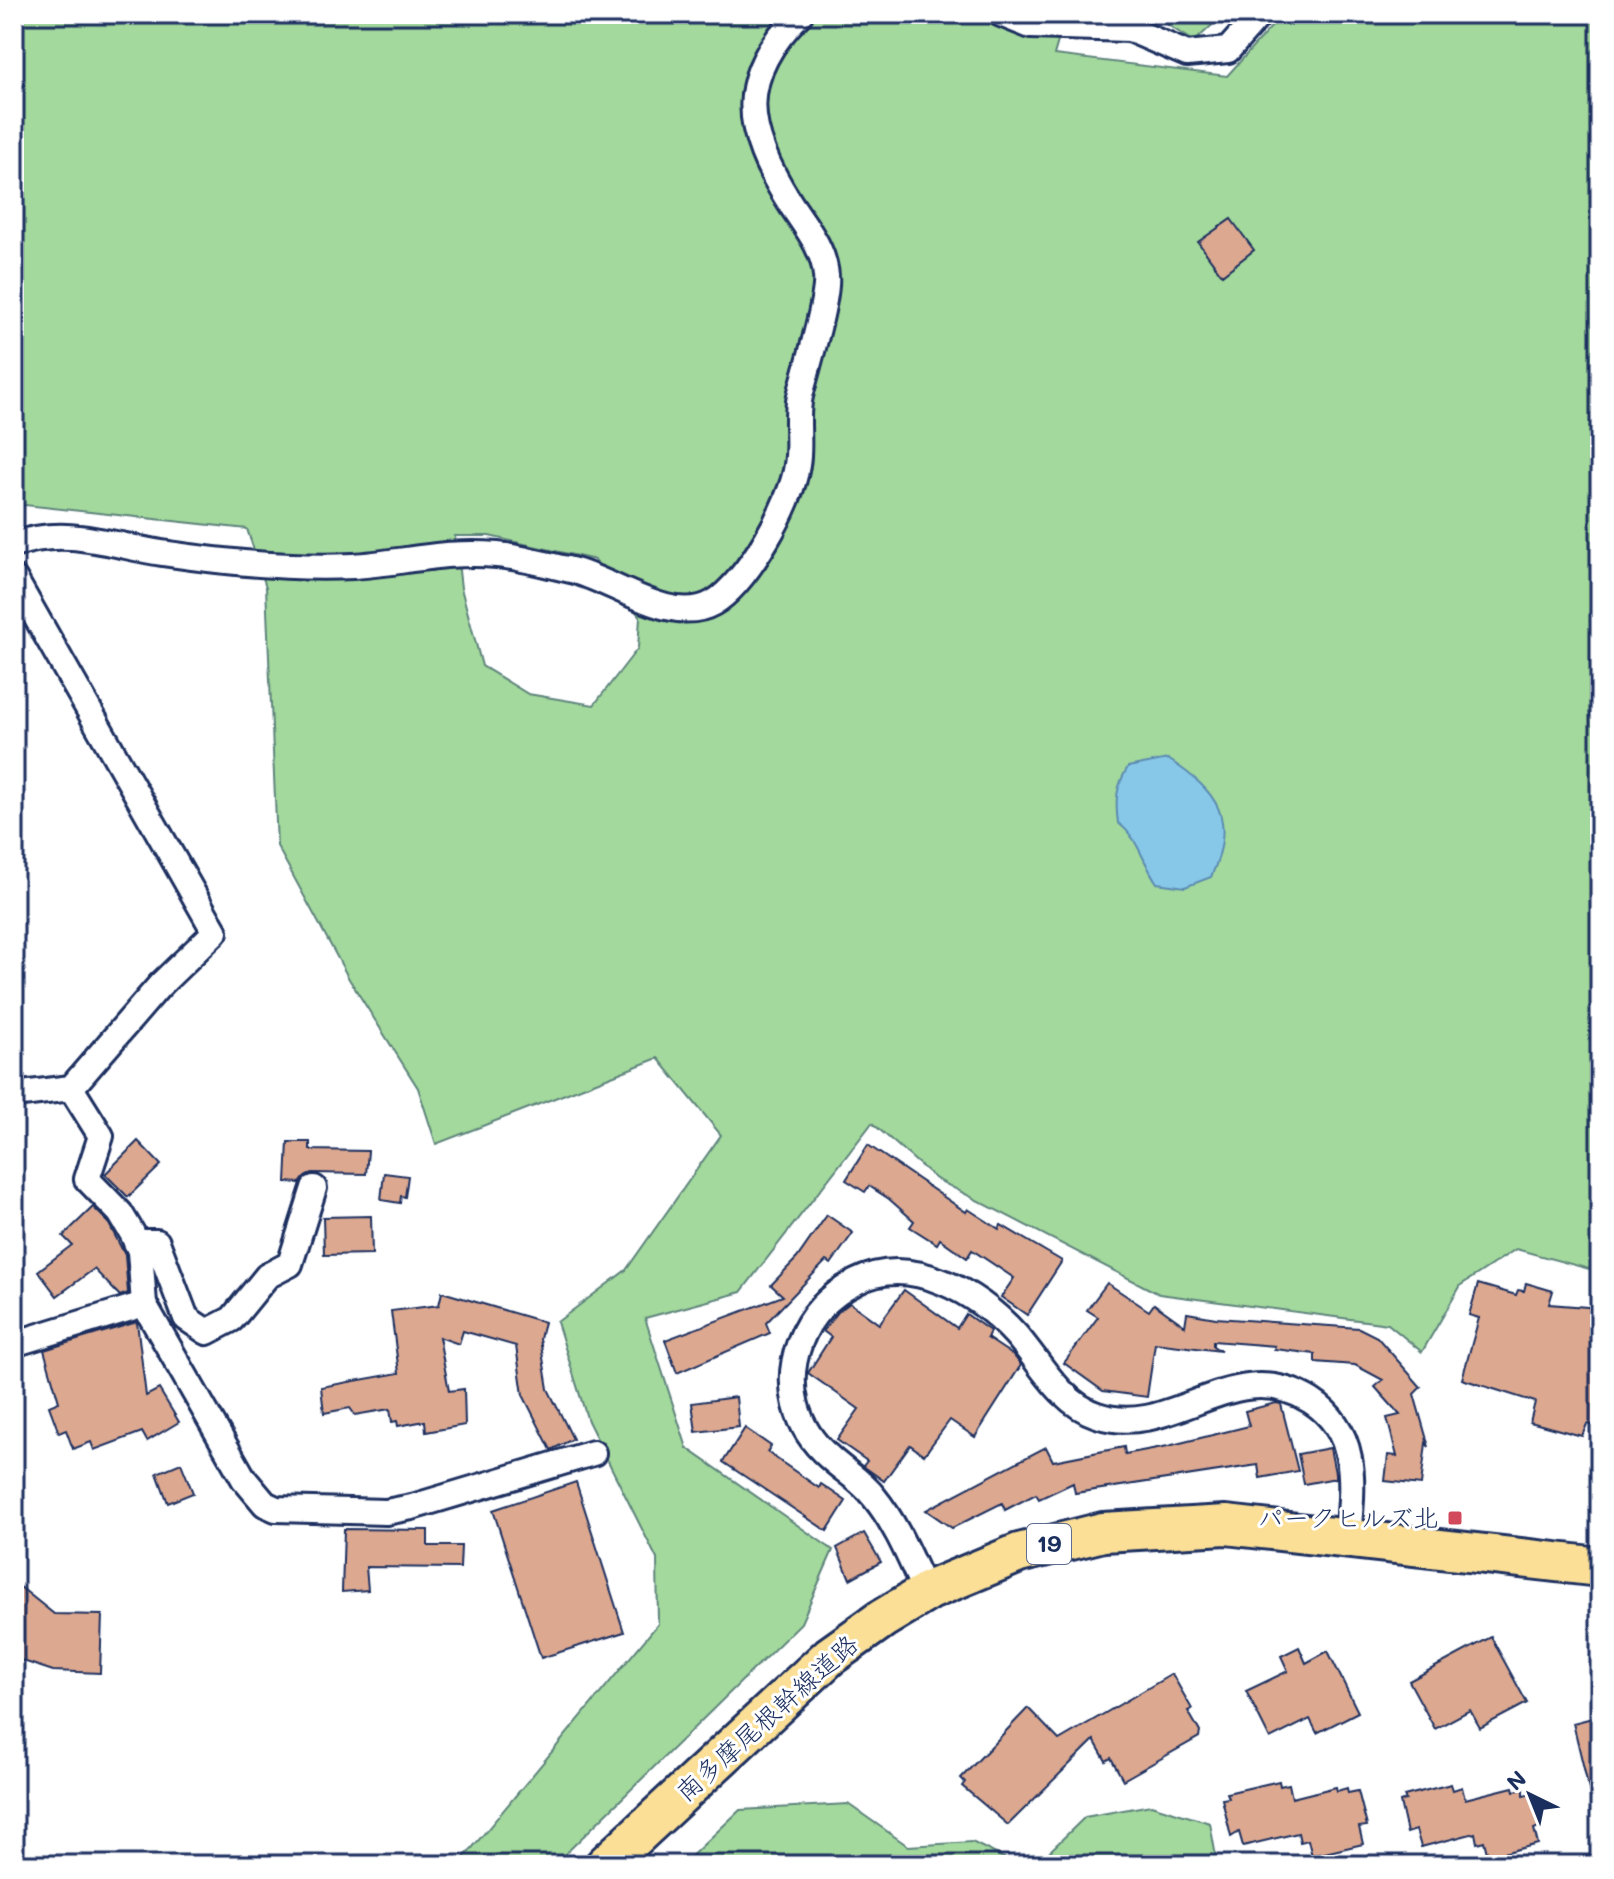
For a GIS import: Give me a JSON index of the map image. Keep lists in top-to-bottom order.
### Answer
{
  "streets": {
    "main road": ["19", "南多摩尾根幹線道路"]
  },
  "places": {
    "transit": ["パークヒルズ北"]
  },
  "north": "top left"
}
